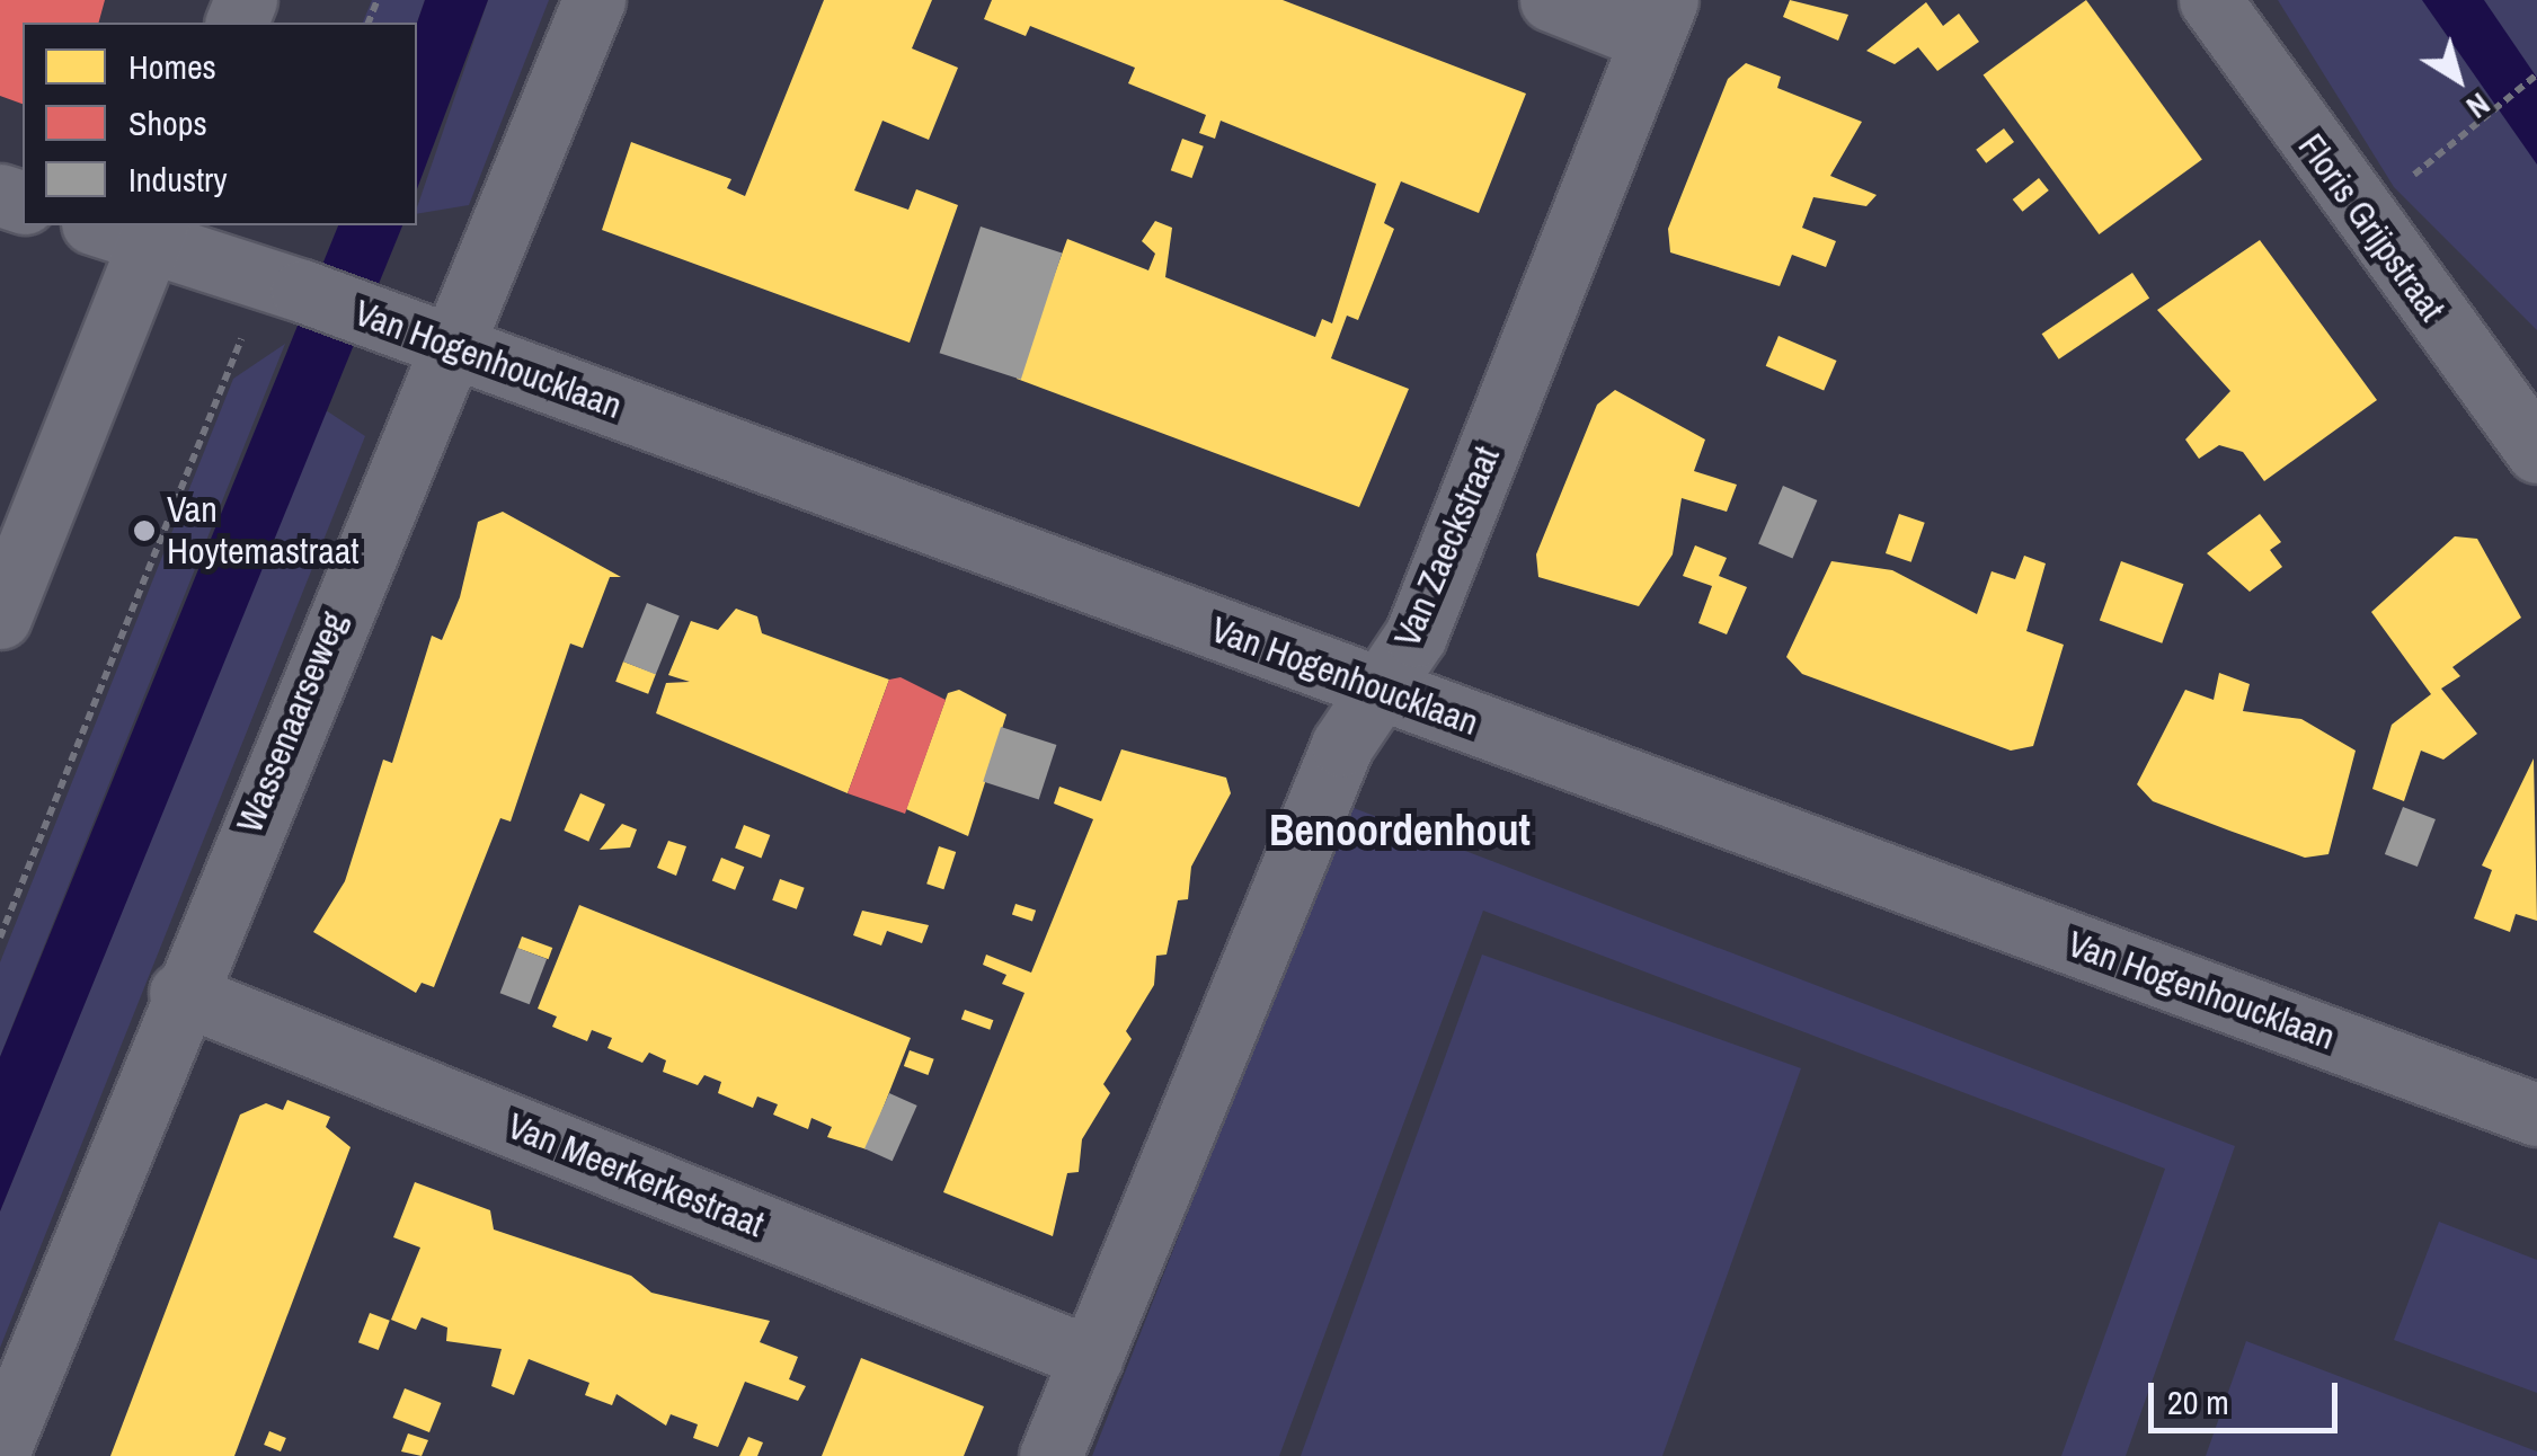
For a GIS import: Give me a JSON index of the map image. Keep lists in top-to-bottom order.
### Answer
{
  "streets": {
    "street": [
      "Floris Grijpstraat",
      "Van Hogenhoucklaan",
      "Van Zaeckstraat",
      "Wassenaarseweg",
      "Van Meerkerkestraat"
    ]
  },
  "crossings": [
    ["Van Hogenhoucklaan", "Van Zaeckstraat"],
    ["Van Hogenhoucklaan", "Wassenaarseweg"],
    ["Van Zaeckstraat", "Van Meerkerkestraat"],
    ["Wassenaarseweg", "Van Meerkerkestraat"]
  ],
  "districts": ["Benoordenhout"],
  "places": ["Van Hoytemastraat"],
  "legend": ["Homes", "Shops", "Industry"],
  "scale_bar": "20 m",
  "north": "bottom right"
}
